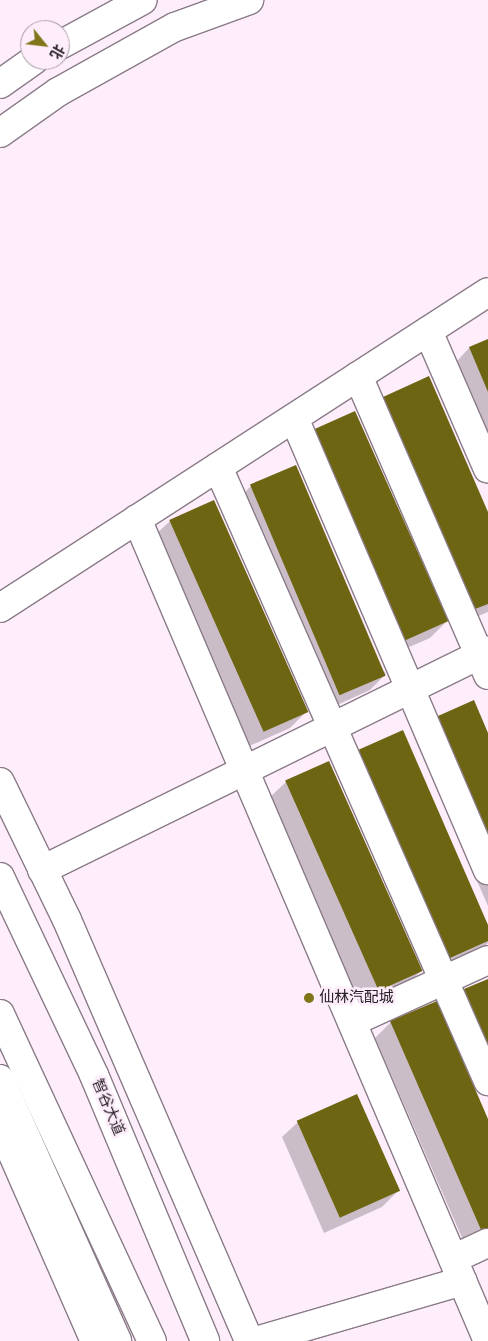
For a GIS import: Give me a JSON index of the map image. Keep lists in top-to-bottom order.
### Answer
{
  "streets": {
    "main road": ["智谷大道"]
  },
  "places": ["仙林汽配城"],
  "north": "bottom right"
}
